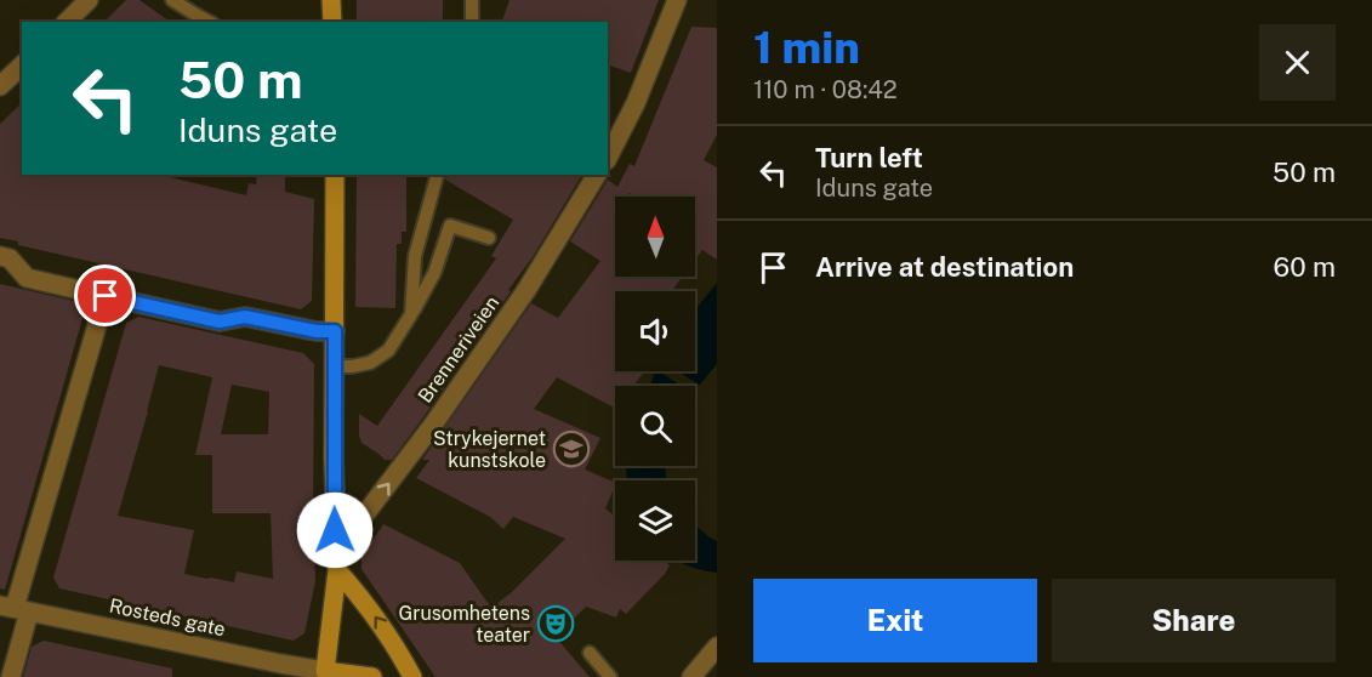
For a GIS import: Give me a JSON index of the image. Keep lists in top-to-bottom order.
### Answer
{
  "streets": {
    "street": ["Brenneriveien", "Rosteds gate"]
  },
  "one_way": ["Brenneriveien"],
  "places": {
    "school or university": ["Strykejernet kunstskole"],
    "theatre": ["Grusomhetens teater"]
  },
  "north": "top",
  "page": {
    "heading": ["1 min", "110 m · 08:42"],
    "turn": ["50 m", "Iduns gate"],
    "list": [
      {
        "name": "Turn left",
        "note": "Iduns gate",
        "value": "50 m"
      },
      {
        "name": "Arrive at destination",
        "value": "60 m"
      }
    ],
    "buttons": ["Exit", "Share"]
  }
}
